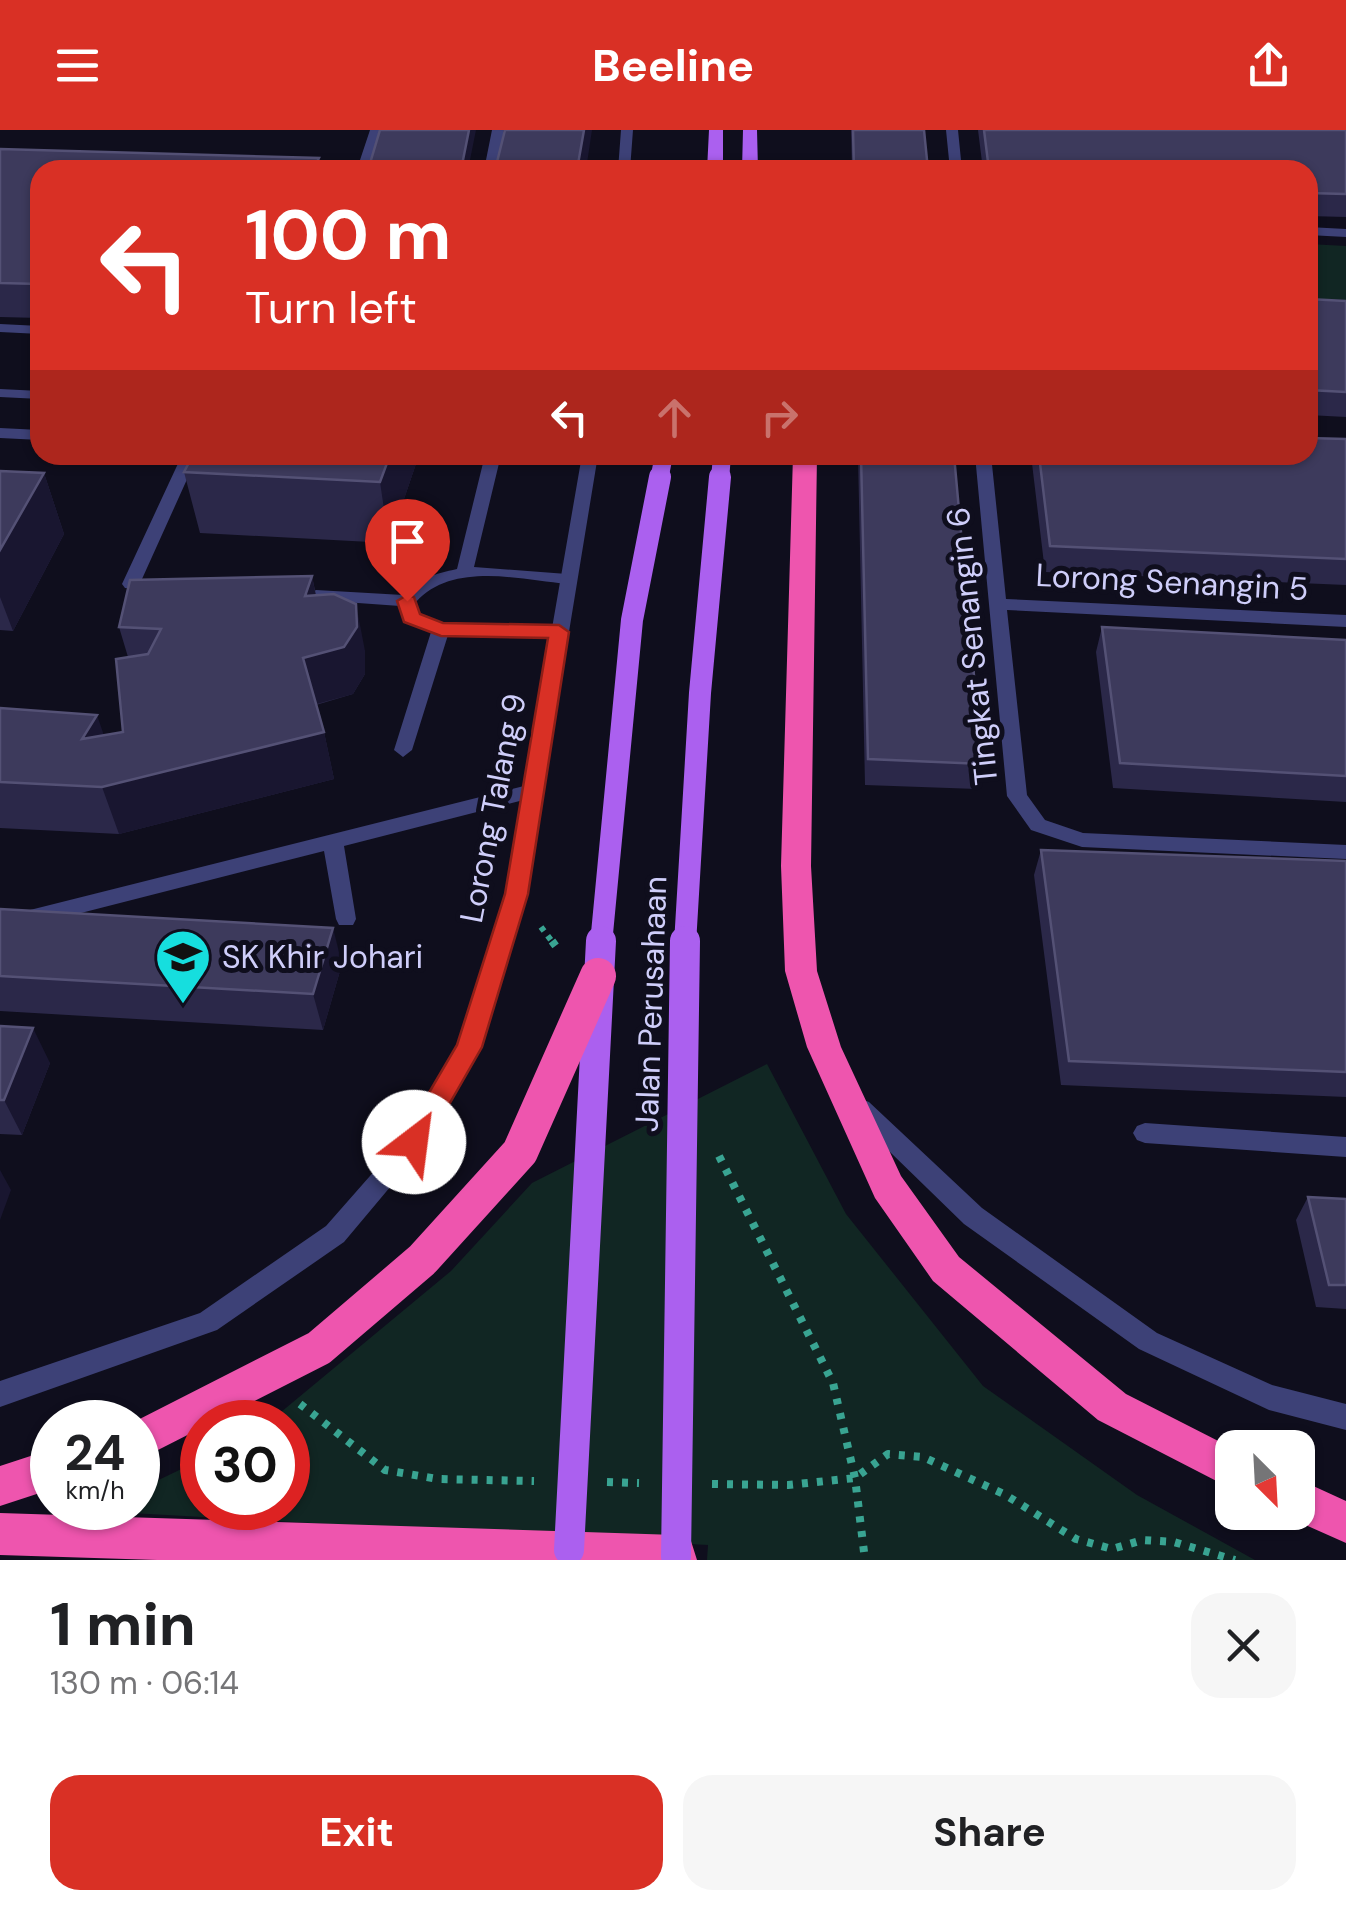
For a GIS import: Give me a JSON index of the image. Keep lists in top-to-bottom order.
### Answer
{
  "streets": {
    "main road": ["Jalan Perusahaan"],
    "street": ["Lorong Senangin 5", "Tingkat Senangin 6", "Lorong Talang 9"]
  },
  "crossings": [
    ["Lorong Senangin 5", "Tingkat Senangin 6"]
  ],
  "places": {
    "school or university": ["SK Khir Johari"]
  },
  "north": "bottom right",
  "page": {
    "header": "Beeline",
    "turn": ["100 m", "Turn left"],
    "speed": "24 km/h",
    "limit": "30",
    "heading": ["1 min", "130 m · 06:14"],
    "buttons": ["Exit", "Share"]
  }
}
